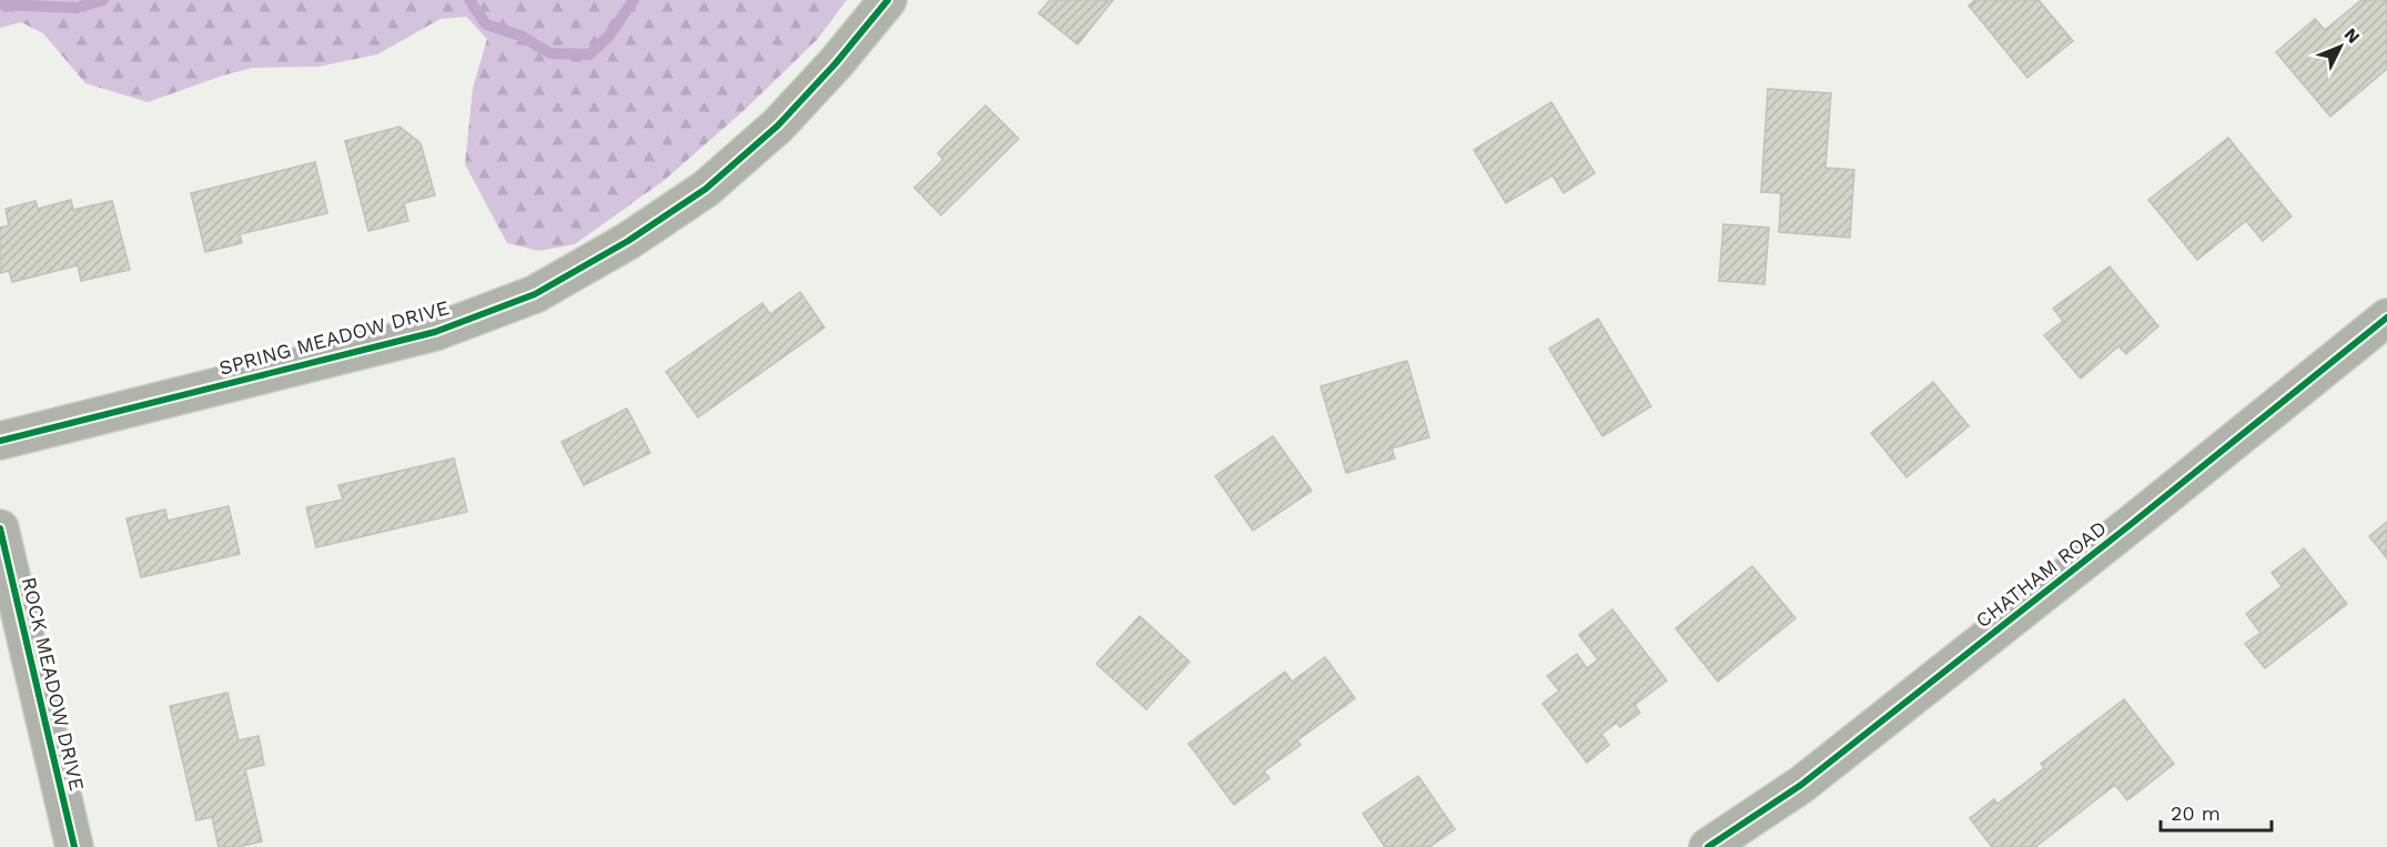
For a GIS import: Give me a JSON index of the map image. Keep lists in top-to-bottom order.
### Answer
{
  "streets": {
    "street": ["SPRING MEADOW DRIVE", "CHATHAM ROAD", "ROCK MEADOW DRIVE"]
  },
  "scale_bar": "20 m",
  "north": "top right"
}
